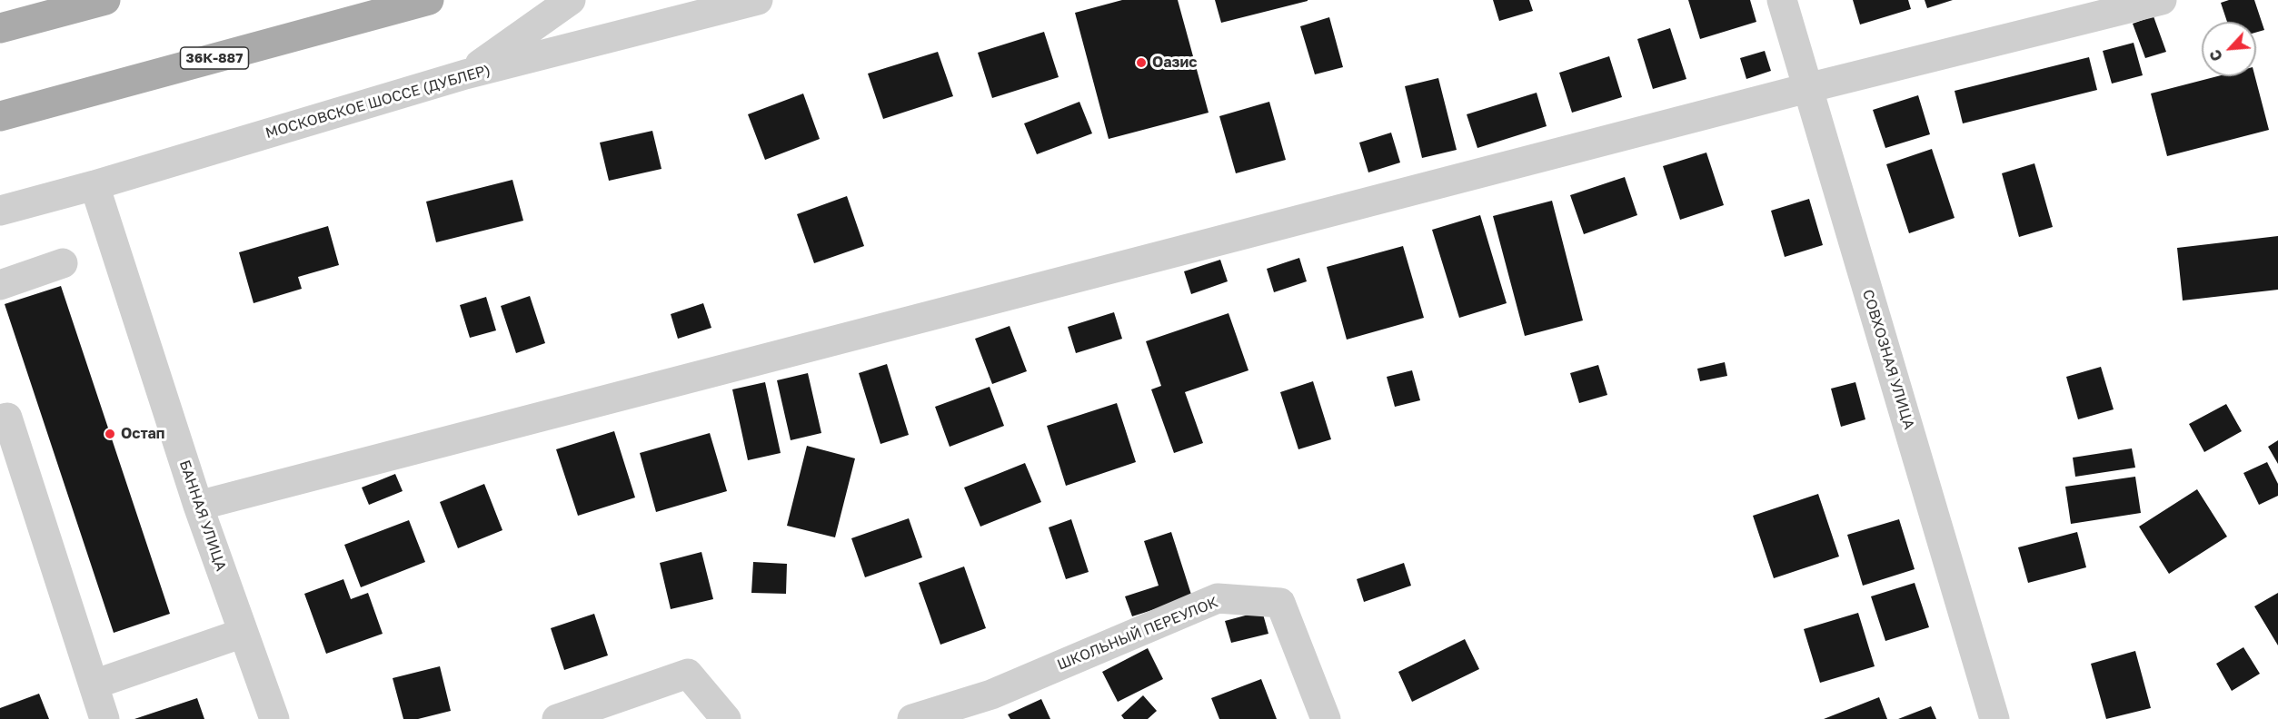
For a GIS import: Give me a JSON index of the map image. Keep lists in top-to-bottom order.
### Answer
{
  "streets": {
    "main road": ["36К-887"],
    "street": [
      "МОСКОВСКОЕ ШОССЕ (ДУБЛЕР)",
      "СОВХОЗНАЯ УЛИЦА",
      "БАННАЯ УЛИЦА",
      "ШКОЛЬНЫЙ ПЕРЕУЛОК"
    ]
  },
  "crossings": [
    ["МОСКОВСКОЕ ШОССЕ (ДУБЛЕР)", "БАННАЯ УЛИЦА"]
  ],
  "places": ["Оазис", "Остап"],
  "north": "bottom left"
}
